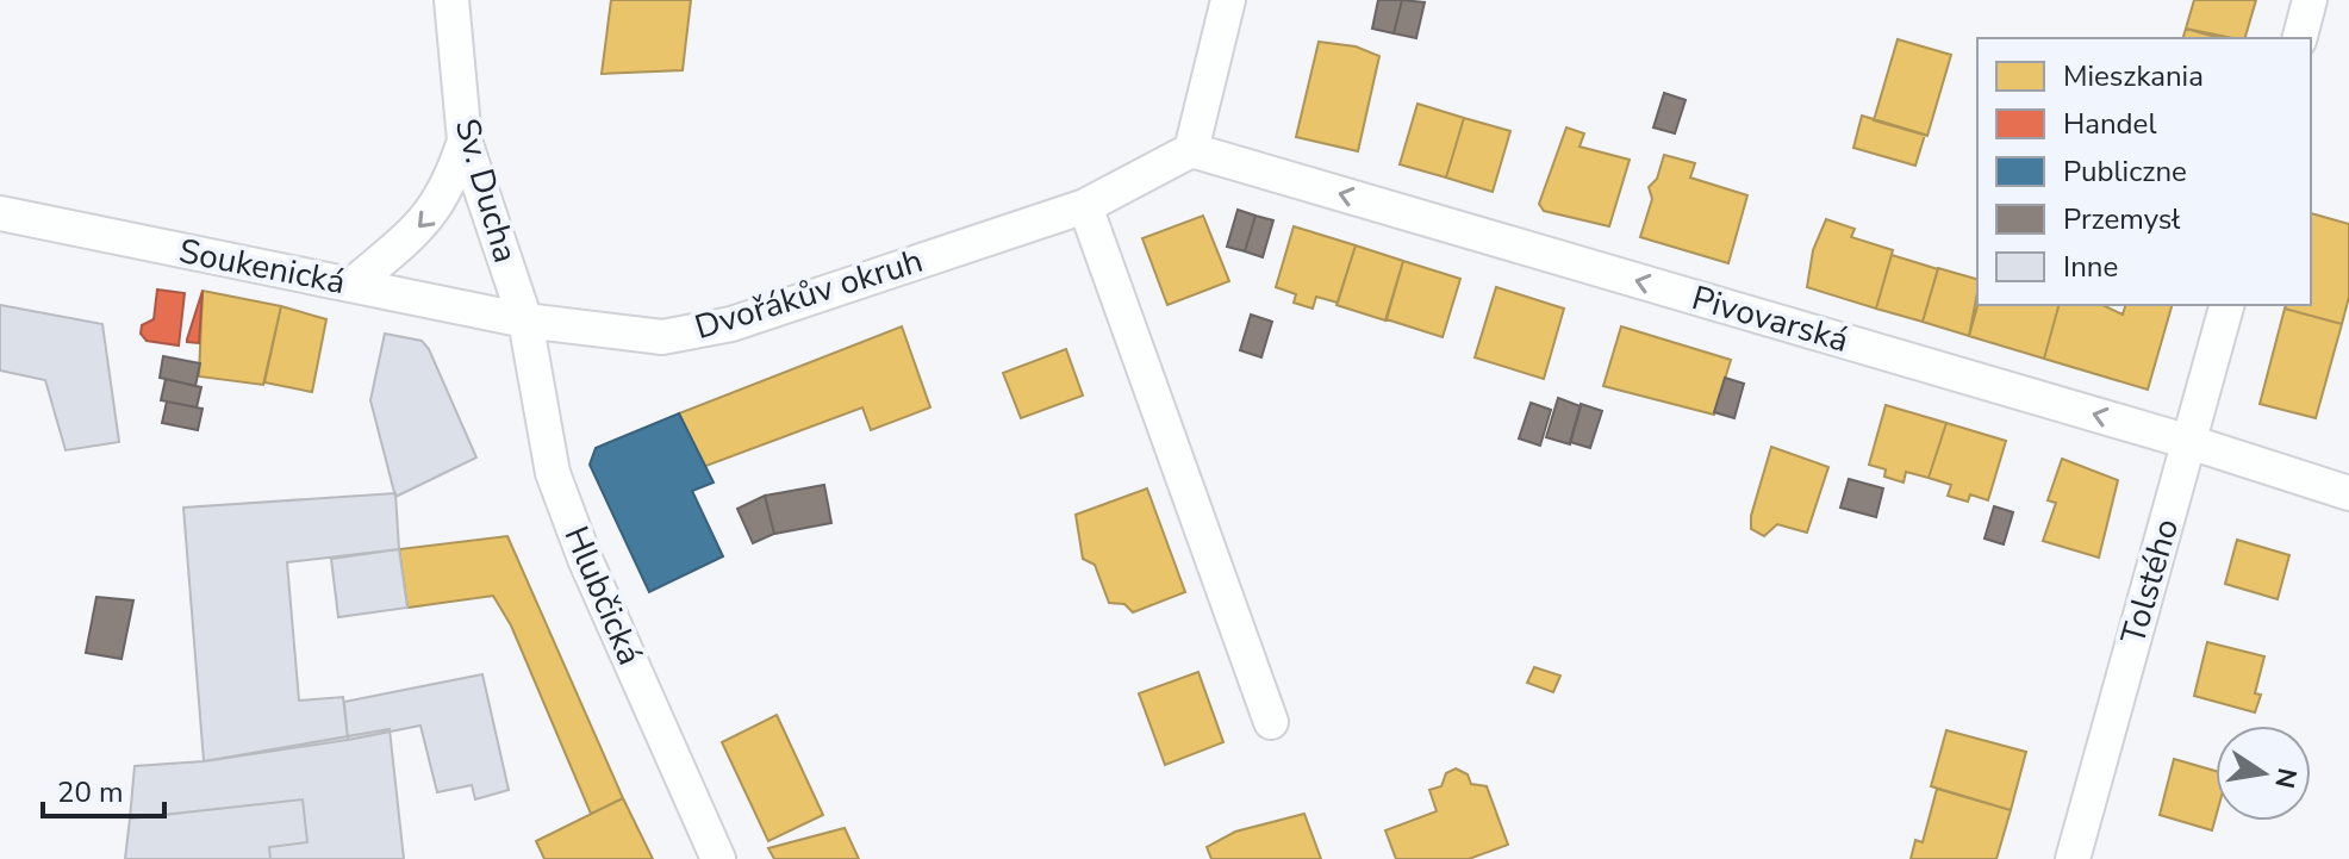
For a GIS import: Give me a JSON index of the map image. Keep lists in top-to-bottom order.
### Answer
{
  "streets": {
    "street": [
      "Sv. Ducha",
      "Soukenická",
      "Dvořákův okruh",
      "Pivovarská",
      "Tolstého",
      "Hlubčická"
    ]
  },
  "crossings": [
    ["Sv. Ducha", "Soukenická"],
    ["Sv. Ducha", "Dvořákův okruh"],
    ["Sv. Ducha", "Hlubčická"],
    ["Soukenická", "Dvořákův okruh"],
    ["Soukenická", "Hlubčická"],
    ["Dvořákův okruh", "Pivovarská"],
    ["Dvořákův okruh", "Hlubčická"],
    ["Pivovarská", "Tolstého"]
  ],
  "one_way": ["Pivovarská"],
  "legend": [
    "Mieszkania",
    "Handel",
    "Publiczne",
    "Przemysł",
    "Inne"
  ],
  "scale_bar": "20 m",
  "north": "right"
}
